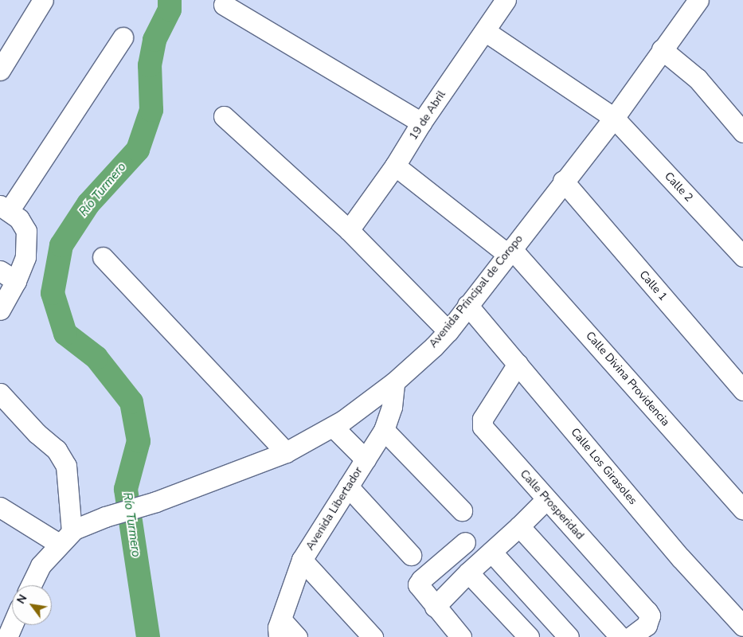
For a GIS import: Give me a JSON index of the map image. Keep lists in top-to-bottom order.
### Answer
{
  "streets": {
    "street": [
      "19 de Abril",
      "Calle 2",
      "Calle 1",
      "Avenida Principal de Coropo",
      "Calle Divina Providencia",
      "Calle Los Girasoles",
      "Calle Prosperidad",
      "Avenida Libertador"
    ]
  },
  "crossings": [
    ["19 de Abril", "Calle 2"],
    ["19 de Abril", "Calle Divina Providencia"],
    ["Calle 2", "Avenida Principal de Coropo"],
    ["Calle 1", "Avenida Principal de Coropo"],
    ["Avenida Principal de Coropo", "Calle Divina Providencia"],
    ["Avenida Principal de Coropo", "Calle Los Girasoles"],
    ["Avenida Principal de Coropo", "Avenida Libertador"],
    ["Calle Los Girasoles", "Calle Prosperidad"]
  ],
  "water": ["Río Turmero"],
  "north": "top left"
}
